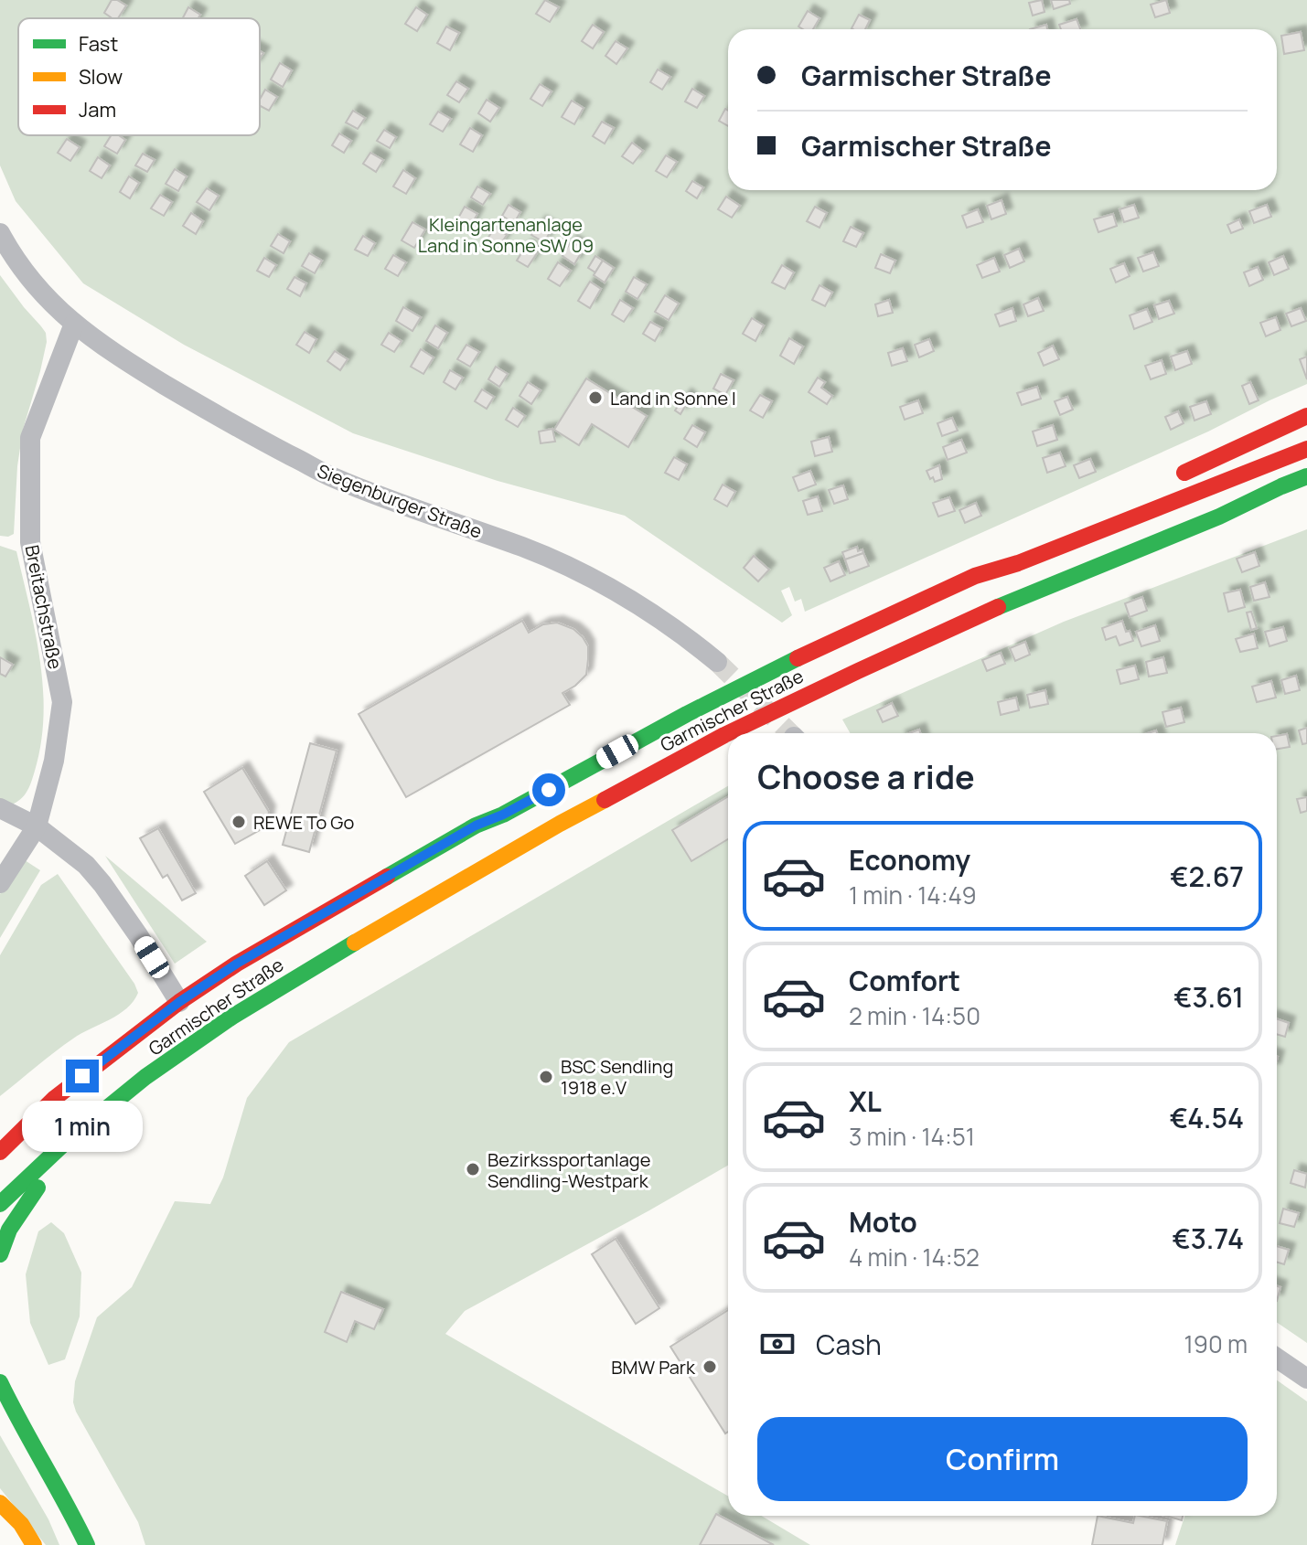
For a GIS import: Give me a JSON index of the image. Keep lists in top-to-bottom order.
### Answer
{
  "streets": {
    "highway": ["Garmischer Straße"],
    "street": ["Siegenburger Straße", "Breitachstraße"]
  },
  "crossings": [
    ["Siegenburger Straße", "Breitachstraße"]
  ],
  "parks": ["Kleingartenanlage Land in Sonne SW 09"],
  "places": [
    "Land in Sonne I",
    "REWE To Go",
    "BSC Sendling 1918 e.V",
    "Bezirkssportanlage Sendling-Westpark",
    "BMW Park"
  ],
  "legend": ["Fast", "Slow", "Jam"],
  "page": {
    "banner": ["Garmischer Straße", "Garmischer Straße"],
    "heading": "Choose a ride",
    "list": [
      {
        "name": "Economy",
        "note": "1 min · 14:49",
        "value": "€2.67"
      },
      {
        "name": "Comfort",
        "note": "2 min · 14:50",
        "value": "€3.61"
      },
      {
        "name": "XL",
        "note": "3 min · 14:51",
        "value": "€4.54"
      },
      {
        "name": "Moto",
        "note": "4 min · 14:52",
        "value": "€3.74"
      }
    ],
    "bubble": "1 min",
    "pay": ["Cash", "190 m"],
    "buttons": "Confirm"
  }
}
